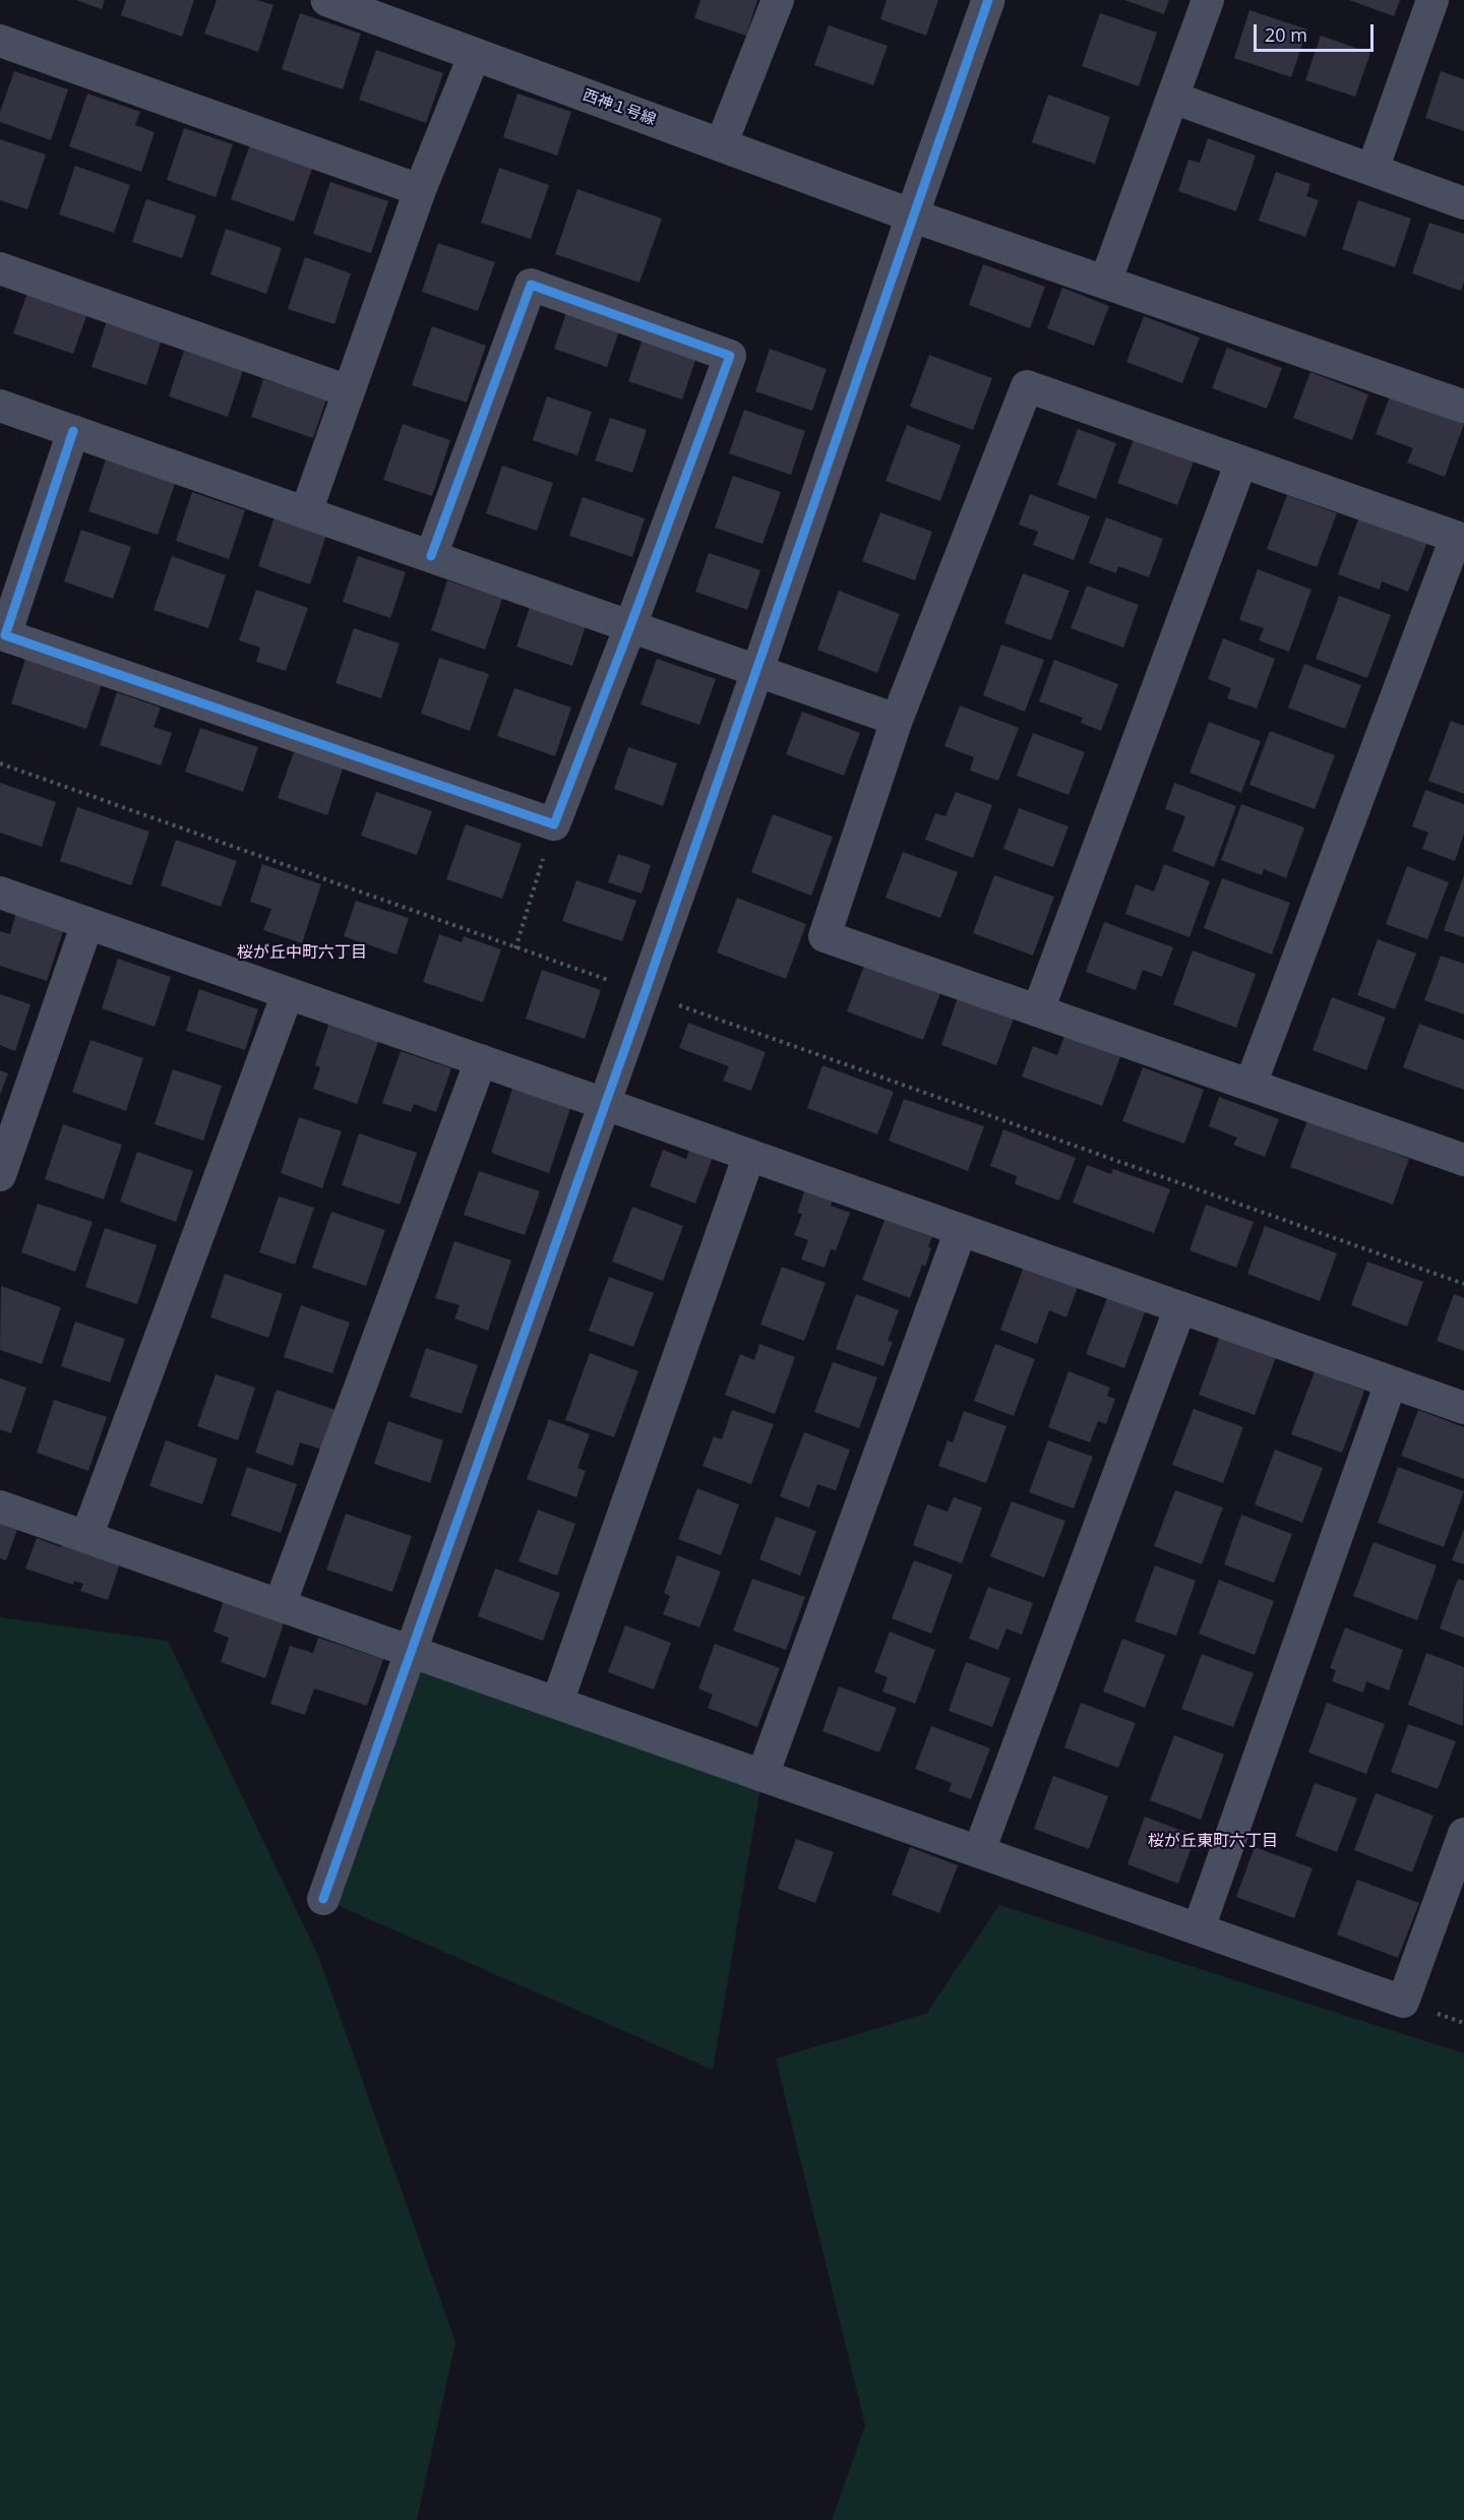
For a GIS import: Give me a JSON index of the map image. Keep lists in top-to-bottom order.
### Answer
{
  "streets": {
    "street": ["西神１号線"]
  },
  "districts": ["桜が丘中町六丁目", "桜が丘東町六丁目"],
  "scale_bar": "20 m"
}
